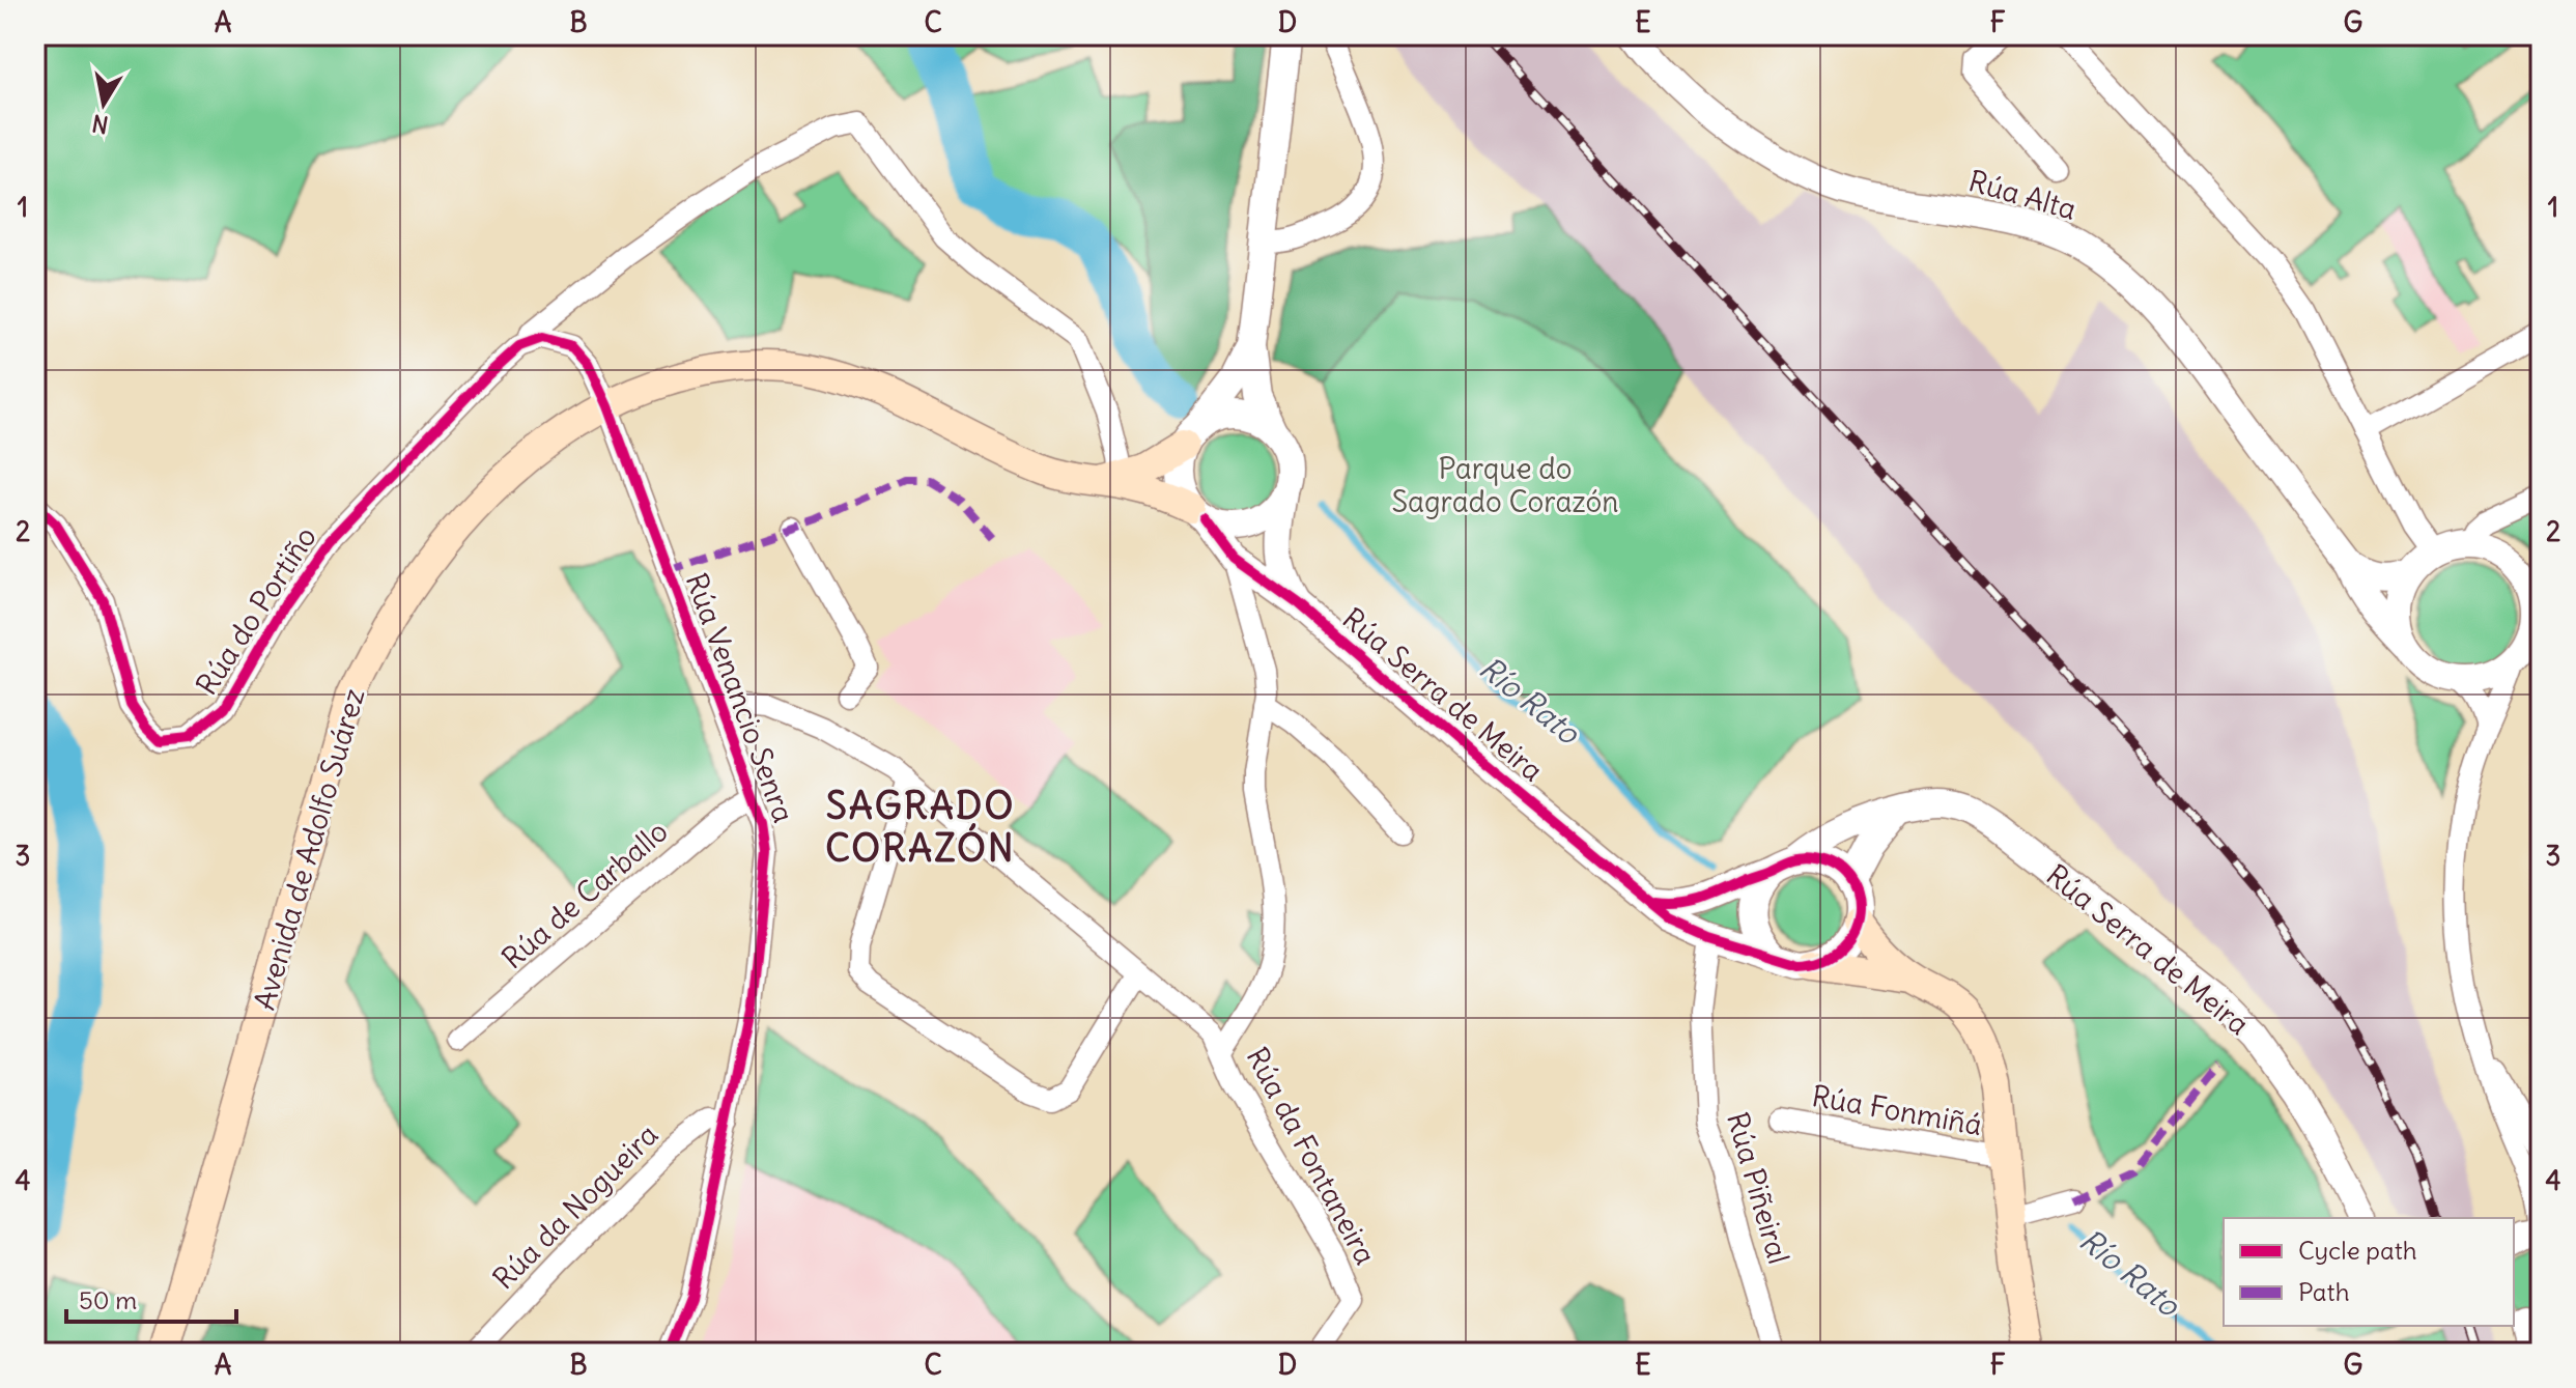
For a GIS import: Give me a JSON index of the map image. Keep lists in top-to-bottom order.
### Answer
{
  "streets": {
    "main road": ["Rúa Serra de Meira", "Avenida de Adolfo Suárez"],
    "street": [
      "Rúa Alta",
      "Rúa do Portiño",
      "Rúa Venancio Senra",
      "Rúa de Carballo",
      "Rúa Fonmiñá",
      "Rúa da Fontaneira",
      "Rúa Piñeiral",
      "Rúa da Nogueira"
    ]
  },
  "crossings": [
    ["Rúa Serra de Meira", "Avenida de Adolfo Suárez"],
    ["Rúa Serra de Meira", "Rúa Fonmiñá"],
    ["Rúa Serra de Meira", "Rúa da Fontaneira"],
    ["Rúa Serra de Meira", "Rúa Piñeiral"],
    ["Rúa Venancio Senra", "Avenida de Adolfo Suárez"],
    ["Rúa Venancio Senra", "Rúa de Carballo"],
    ["Rúa Venancio Senra", "Rúa da Nogueira"]
  ],
  "districts": ["SAGRADO CORAZÓN"],
  "water": ["Río Rato"],
  "parks": ["Parque do Sagrado Corazón"],
  "legend": ["Cycle path", "Path"],
  "scale_bar": "50 m",
  "north": "bottom",
  "grid": {
    "columns": [
      "A",
      "B",
      "C",
      "D",
      "E",
      "F",
      "G"
    ],
    "rows": [
      "1",
      "2",
      "3",
      "4"
    ]
  }
}
